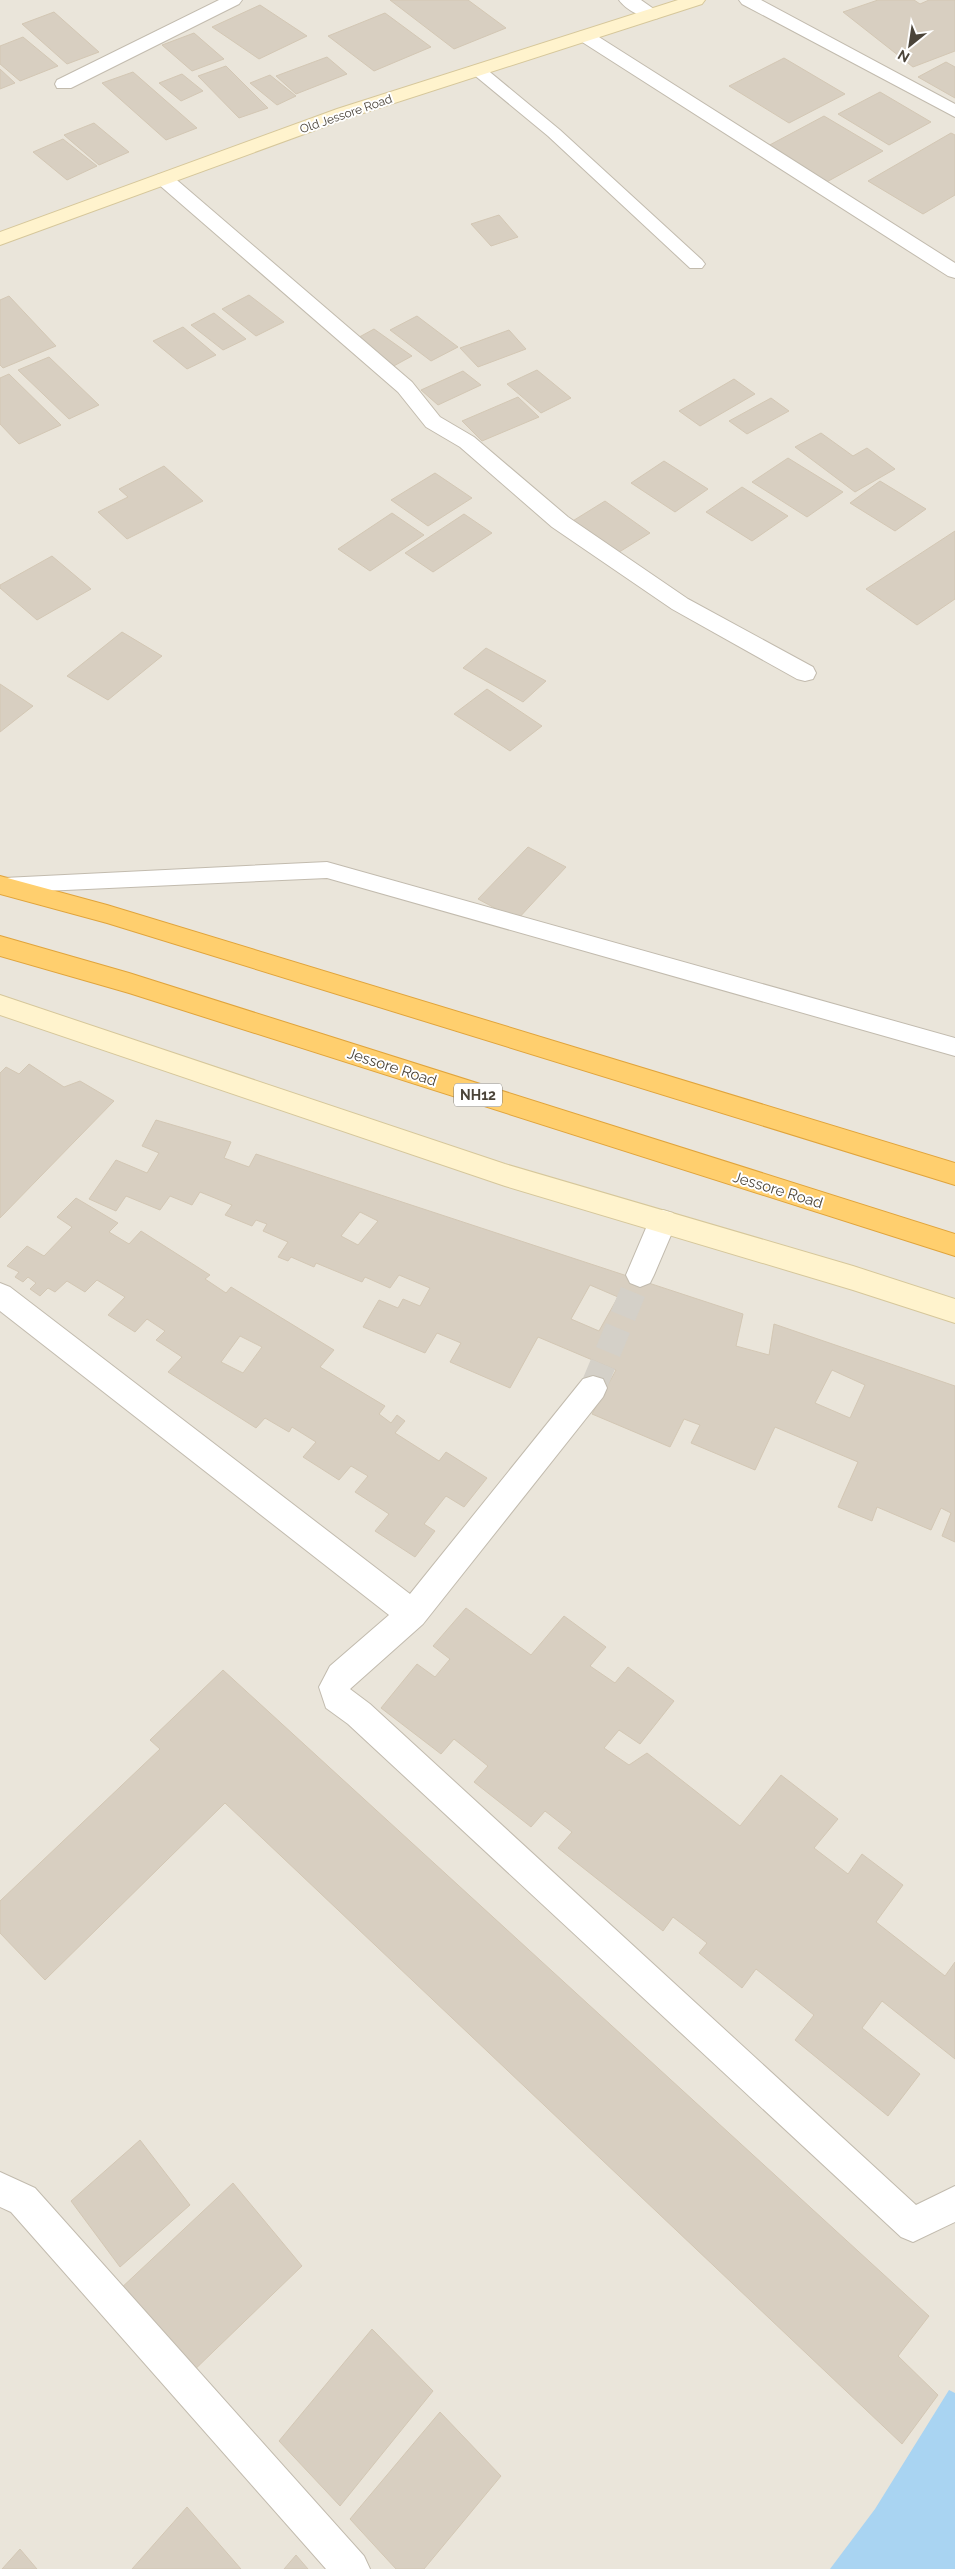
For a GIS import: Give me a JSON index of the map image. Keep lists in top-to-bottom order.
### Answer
{
  "streets": {
    "highway": ["Jessore Road", "NH12"],
    "street": ["Old Jessore Road"]
  },
  "north": "bottom left"
}
